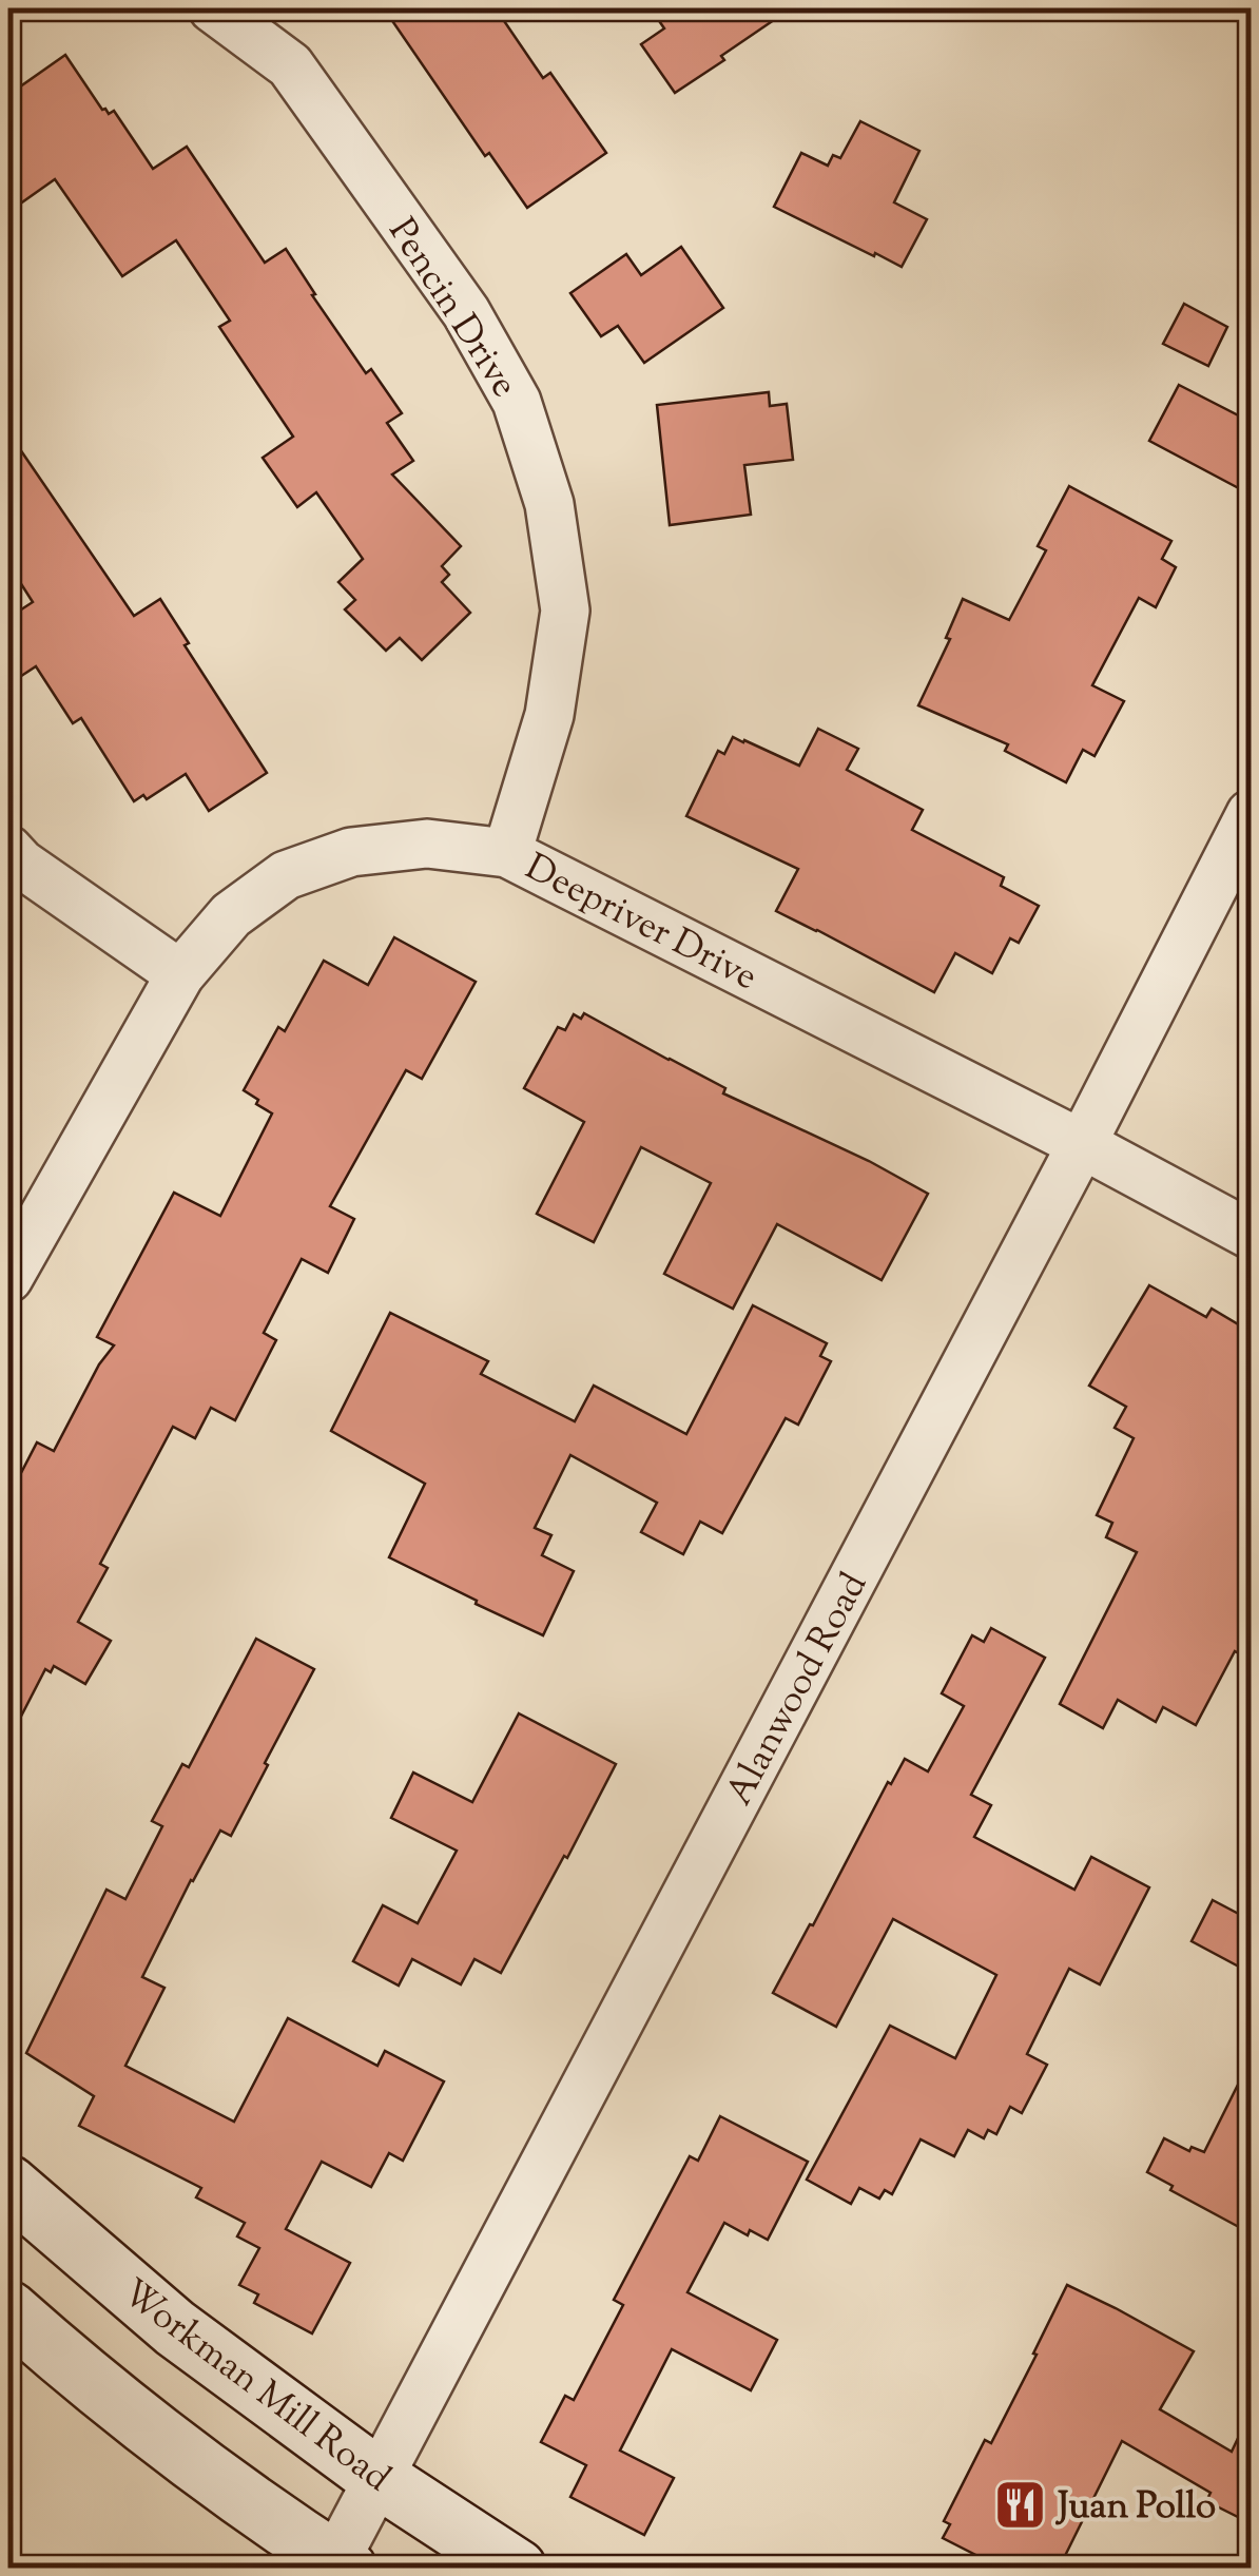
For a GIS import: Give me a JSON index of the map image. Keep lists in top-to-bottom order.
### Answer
{
  "streets": {
    "main road": ["Workman Mill Road"],
    "street": ["Pencin Drive", "Deepriver Drive", "Alanwood Road"]
  },
  "crossings": [
    ["Pencin Drive", "Deepriver Drive"],
    ["Deepriver Drive", "Alanwood Road"],
    ["Alanwood Road", "Workman Mill Road"]
  ],
  "places": {
    "restaurant": ["Juan Pollo"]
  }
}
